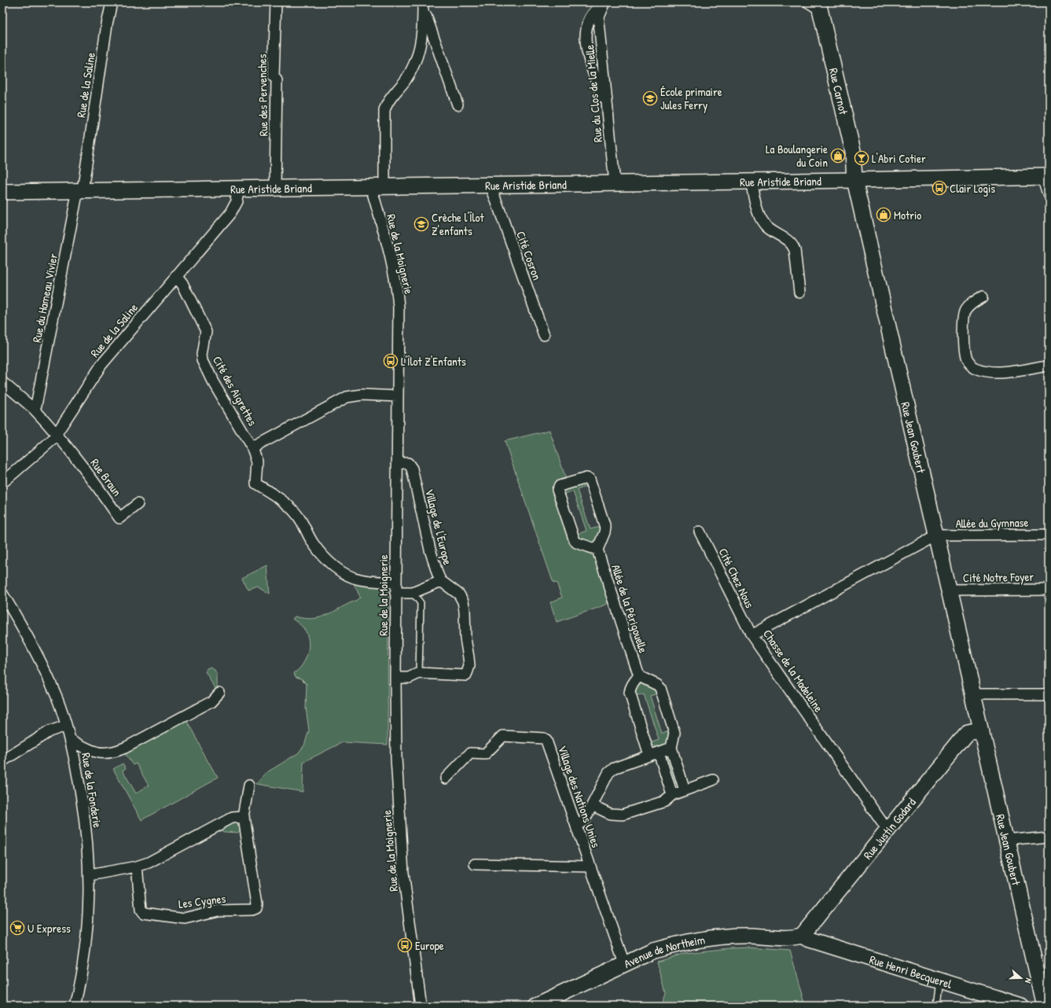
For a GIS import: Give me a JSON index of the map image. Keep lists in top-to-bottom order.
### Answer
{
  "streets": {
    "main road": [
      "Rue Carnot",
      "Rue Aristide Briand",
      "Rue Jean Goubert",
      "Rue Justin Godard",
      "Avenue de Northeim",
      "Rue Henri Becquerel"
    ],
    "street": [
      "Rue de la Saline",
      "Rue du Clos de la Mielle",
      "Rue des Pervenches",
      "Rue de la Moignerie",
      "Cité Cosron",
      "Rue du Hameau Vivier",
      "Cité des Aigrettes",
      "Rue Braun",
      "Allée du Gymnase",
      "Village de l'Europe",
      "Cité Notre Foyer",
      "Cité Chez Nous",
      "Allée de la Périgouelle",
      "Chasse de la Madeleine",
      "Rue de la Fonderie",
      "Village des Nations Unies",
      "Les Cygnes"
    ]
  },
  "crossings": [
    ["Rue de la Saline", "Rue Aristide Briand"],
    ["Rue de la Saline", "Rue du Hameau Vivier"],
    ["Rue de la Saline", "Cité des Aigrettes"],
    ["Rue de la Saline", "Rue Braun"],
    ["Rue Carnot", "Rue Aristide Briand"],
    ["Rue Carnot", "Rue Jean Goubert"],
    ["Rue du Clos de la Mielle", "Rue Aristide Briand"],
    ["Rue des Pervenches", "Rue Aristide Briand"],
    ["Rue Aristide Briand", "Rue de la Moignerie"],
    ["Rue Aristide Briand", "Cité Cosron"],
    ["Rue Aristide Briand", "Rue du Hameau Vivier"],
    ["Rue Aristide Briand", "Rue Jean Goubert"],
    ["Rue de la Moignerie", "Cité des Aigrettes"],
    ["Rue de la Moignerie", "Village de l'Europe"],
    ["Rue Jean Goubert", "Allée du Gymnase"],
    ["Rue Jean Goubert", "Cité Notre Foyer"],
    ["Rue Jean Goubert", "Chasse de la Madeleine"],
    ["Rue Jean Goubert", "Rue Justin Godard"],
    ["Allée du Gymnase", "Chasse de la Madeleine"],
    ["Cité Chez Nous", "Chasse de la Madeleine"],
    ["Chasse de la Madeleine", "Rue Justin Godard"],
    ["Village des Nations Unies", "Avenue de Northeim"],
    ["Rue Justin Godard", "Avenue de Northeim"],
    ["Rue Justin Godard", "Rue Henri Becquerel"],
    ["Avenue de Northeim", "Rue Henri Becquerel"]
  ],
  "places": {
    "school or university": ["École primaire Jules Ferry", "Crèche l'Îlot Z'enfants"],
    "shop": ["La Boulangerie du Coin", "Motrio"],
    "bar": ["L'Abri Cotier"],
    "bus stop": ["Clair Logis", "L'Îlot Z'Enfants", "Europe"],
    "supermarket": ["U Express"]
  },
  "north": "right"
}
